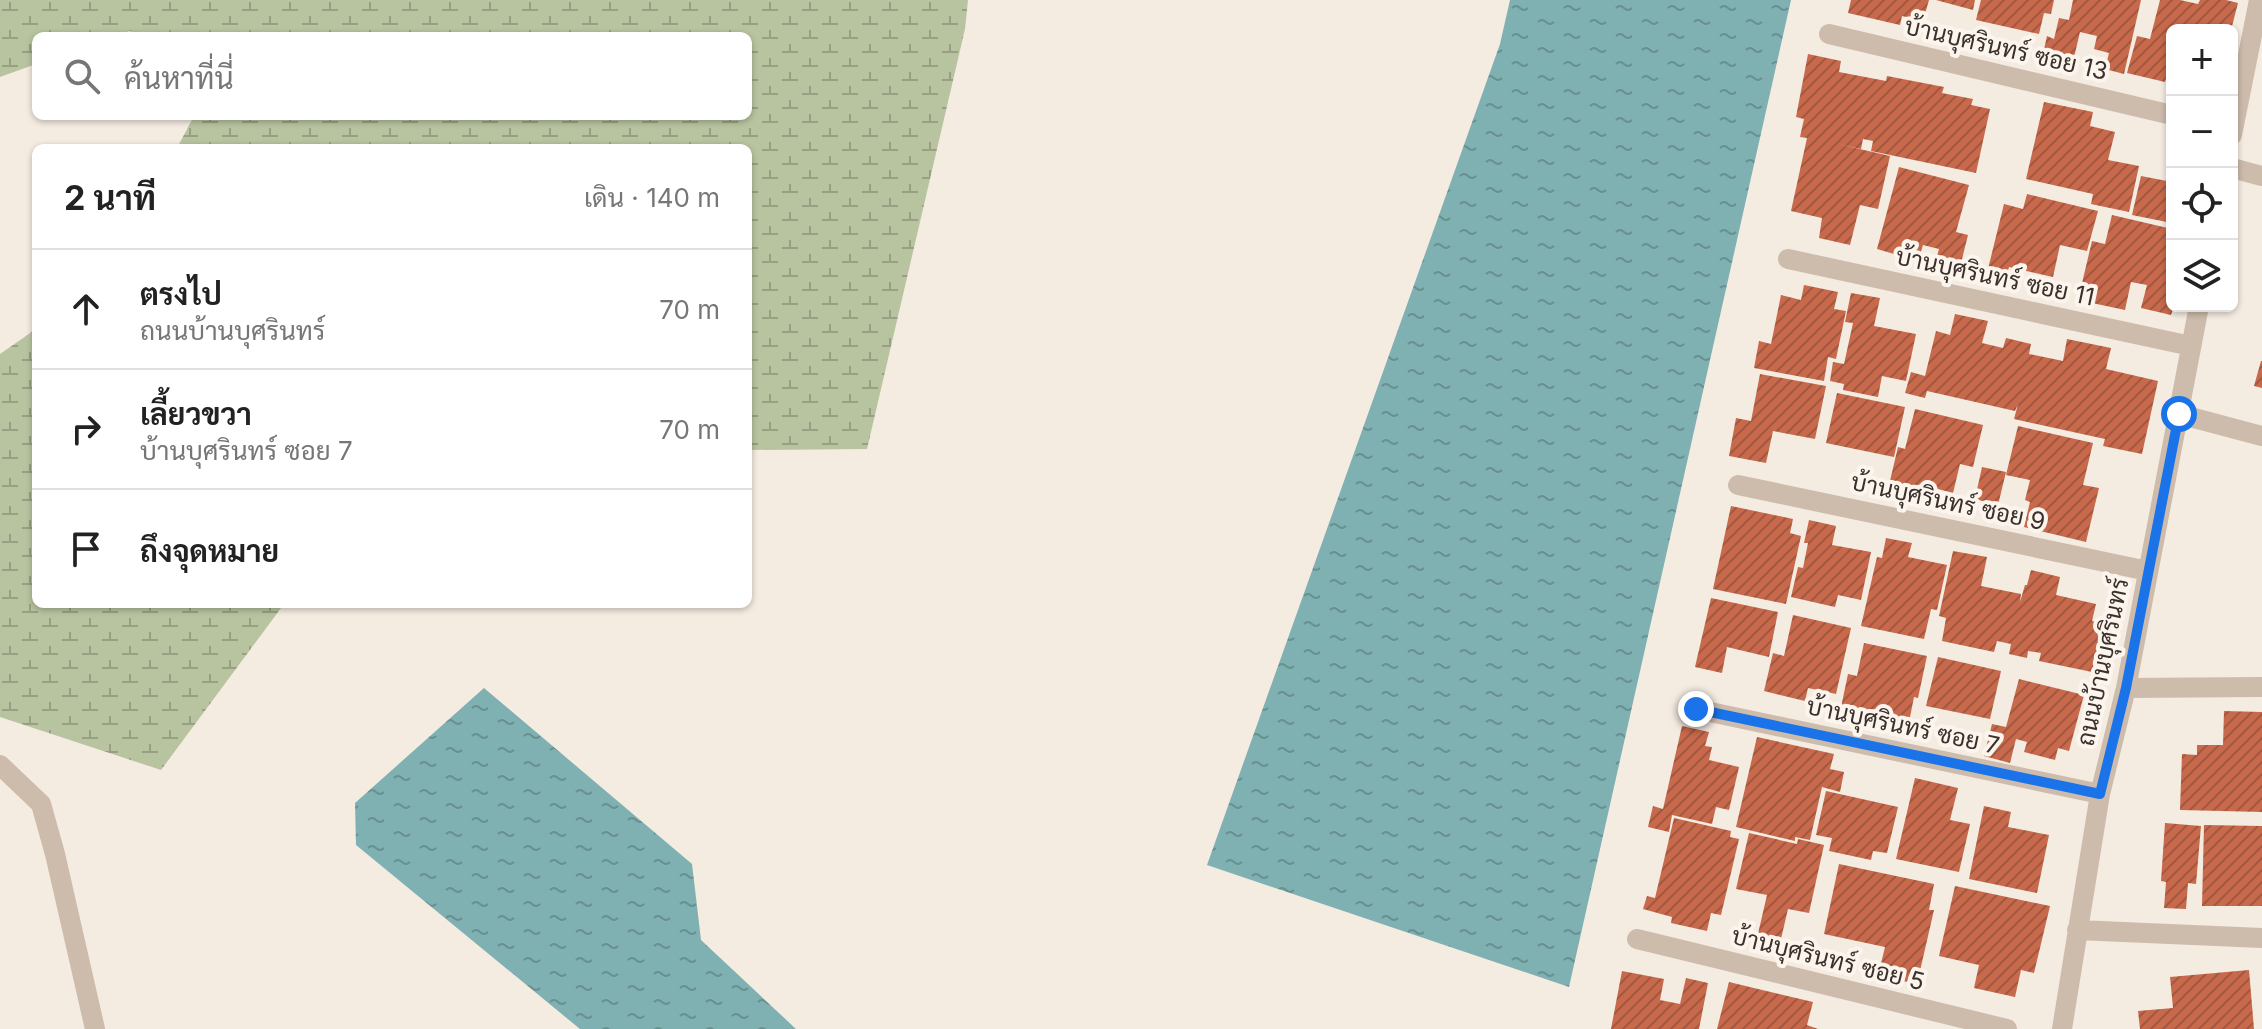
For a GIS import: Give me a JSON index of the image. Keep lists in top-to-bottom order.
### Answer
{
  "streets": {
    "street": [
      "บ้านบุศรินทร์ ซอย 13",
      "บ้านบุศรินทร์ ซอย 11",
      "บ้านบุศรินทร์ ซอย 9",
      "ถนนบ้านบุศรินทร์",
      "บ้านบุศรินทร์ ซอย 7",
      "บ้านบุศรินทร์ ซอย 5"
    ]
  },
  "crossings": [
    ["บ้านบุศรินทร์ ซอย 11", "ถนนบ้านบุศรินทร์"],
    ["บ้านบุศรินทร์ ซอย 9", "ถนนบ้านบุศรินทร์"],
    ["ถนนบ้านบุศรินทร์", "บ้านบุศรินทร์ ซอย 7"]
  ],
  "page": {
    "map_buttons": ["+", "−"],
    "search": "ค้นหาที่นี่",
    "heading": ["2 นาที", "เดิน · 140 m"],
    "list": [
      ["ตรงไป", "ถนนบ้านบุศรินทร์", "70 m"],
      ["เลี้ยวขวา", "บ้านบุศรินทร์ ซอย 7", "70 m"],
      "ถึงจุดหมาย"
    ]
  }
}
